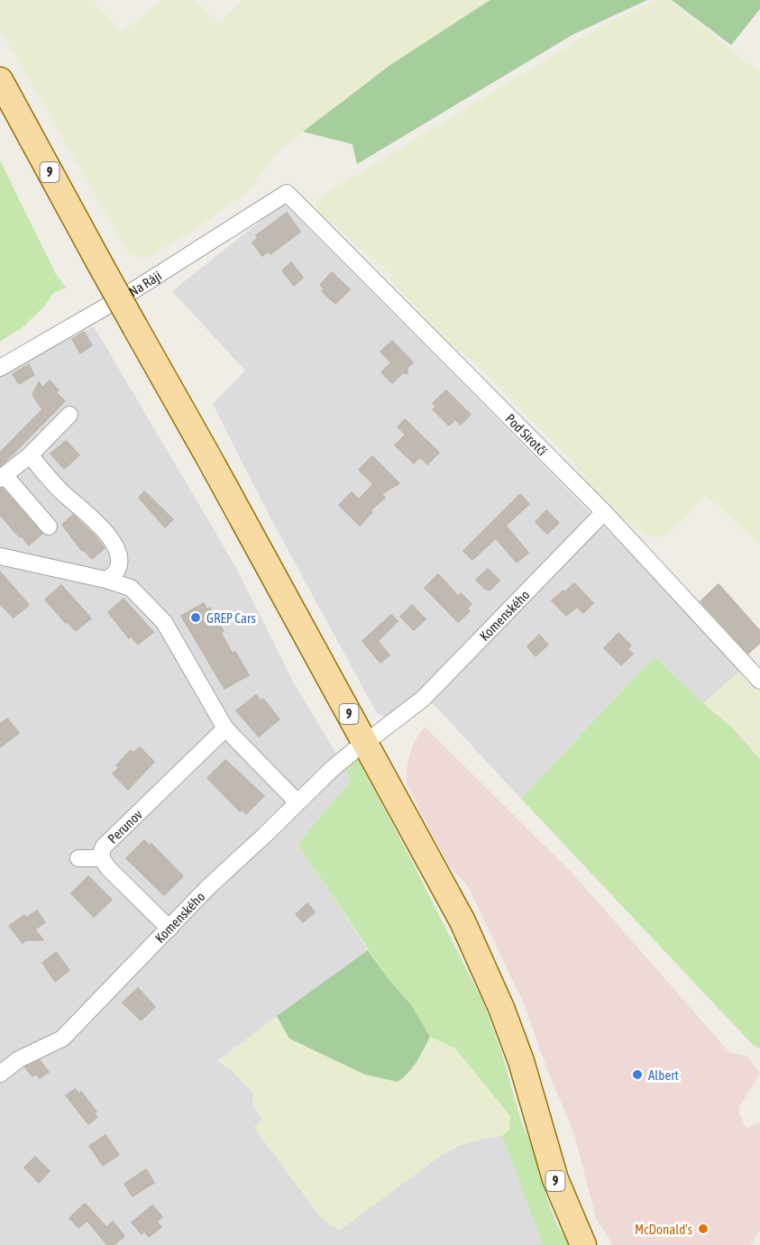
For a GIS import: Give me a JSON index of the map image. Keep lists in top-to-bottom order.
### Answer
{
  "streets": {
    "main road": ["9"],
    "street": [
      "Na Ráji",
      "Pod Sirotčí",
      "Komenského",
      "Perunov"
    ]
  },
  "crossings": [
    ["Na Ráji", "Pod Sirotčí"],
    ["Pod Sirotčí", "Komenského"],
    ["Komenského", "Perunov"]
  ],
  "places": ["GREP Cars", "Albert", "McDonald's"]
}
